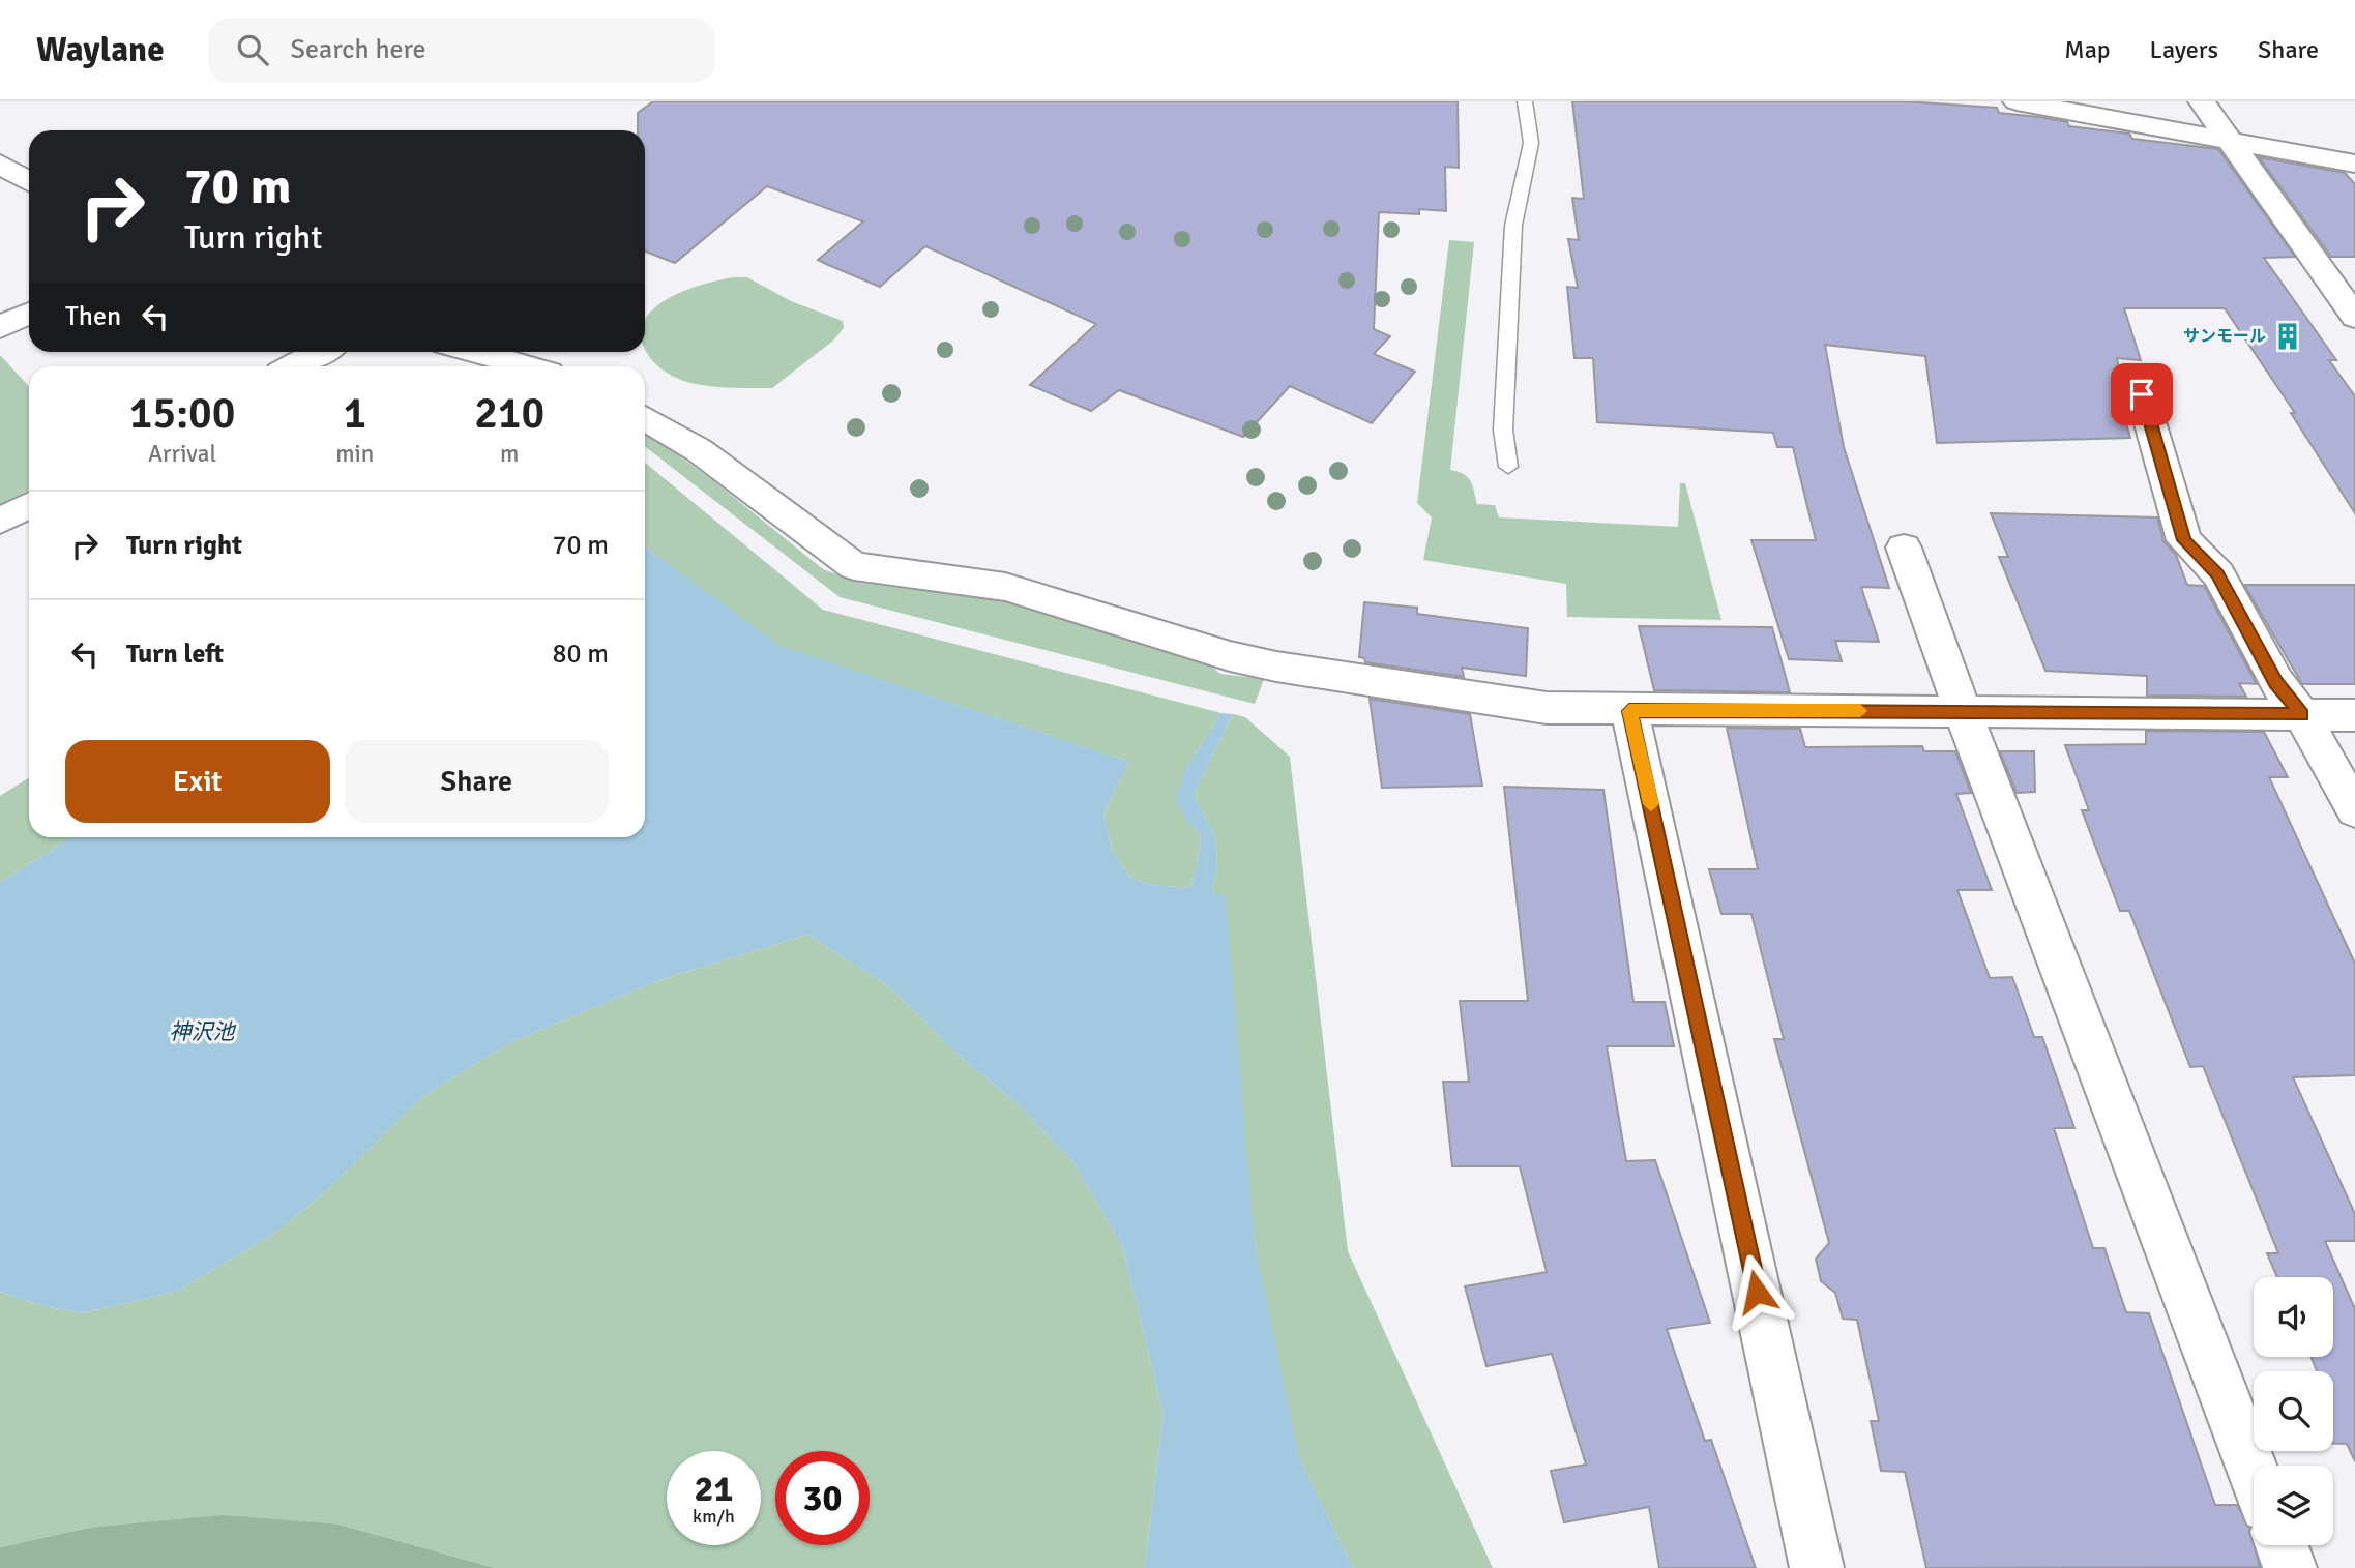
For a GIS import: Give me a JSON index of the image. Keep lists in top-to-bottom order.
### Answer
{
  "water": ["神沢池"],
  "places": {
    "building": ["サンモール"]
  },
  "page": {
    "header": "Waylane",
    "search": "Search here",
    "nav": ["Map", "Layers", "Share"],
    "turn": ["70 m", "Turn right"],
    "then": "Then",
    "eta": [
      "15:00",
      "Arrival",
      "1",
      "min",
      "210",
      "m"
    ],
    "list": [
      {
        "name": "Turn right",
        "value": "70 m"
      },
      {
        "name": "Turn left",
        "value": "80 m"
      }
    ],
    "buttons": ["Exit", "Share"],
    "speed": "21 km/h",
    "limit": "30"
  }
}
